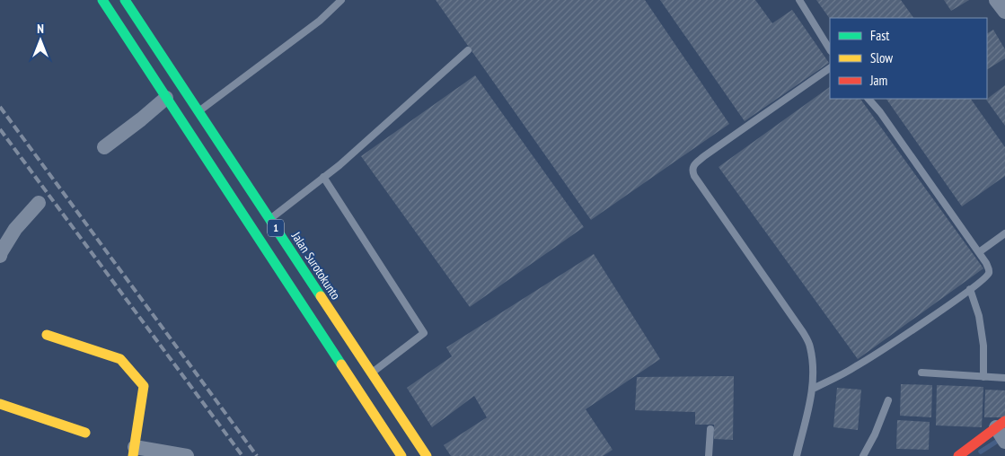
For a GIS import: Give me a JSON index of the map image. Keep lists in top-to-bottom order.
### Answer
{
  "streets": {
    "main road": ["1", "Jalan Surotokunto"]
  },
  "legend": ["Fast", "Slow", "Jam"],
  "north": "top"
}
